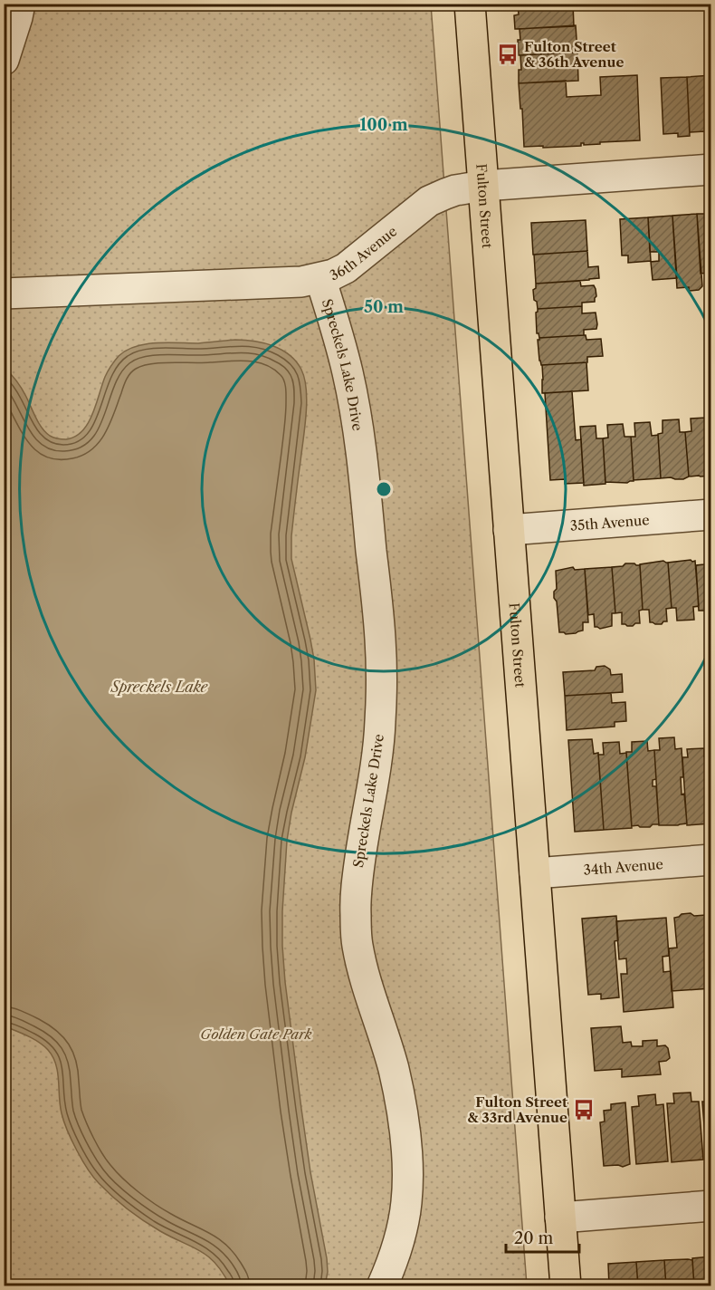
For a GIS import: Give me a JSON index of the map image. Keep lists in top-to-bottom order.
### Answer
{
  "streets": {
    "main road": ["Fulton Street"],
    "street": [
      "36th Avenue",
      "Spreckels Lake Drive",
      "35th Avenue",
      "34th Avenue"
    ]
  },
  "crossings": [
    ["Fulton Street", "36th Avenue"],
    ["Fulton Street", "35th Avenue"],
    ["Fulton Street", "34th Avenue"],
    ["36th Avenue", "Spreckels Lake Drive"]
  ],
  "water": ["Spreckels Lake"],
  "parks": ["Golden Gate Park"],
  "places": {
    "bus stop": ["Fulton Street & 36th Avenue", "Fulton Street & 33rd Avenue"]
  },
  "scale_bar": "20 m",
  "rings": ["100 m", "50 m"]
}
